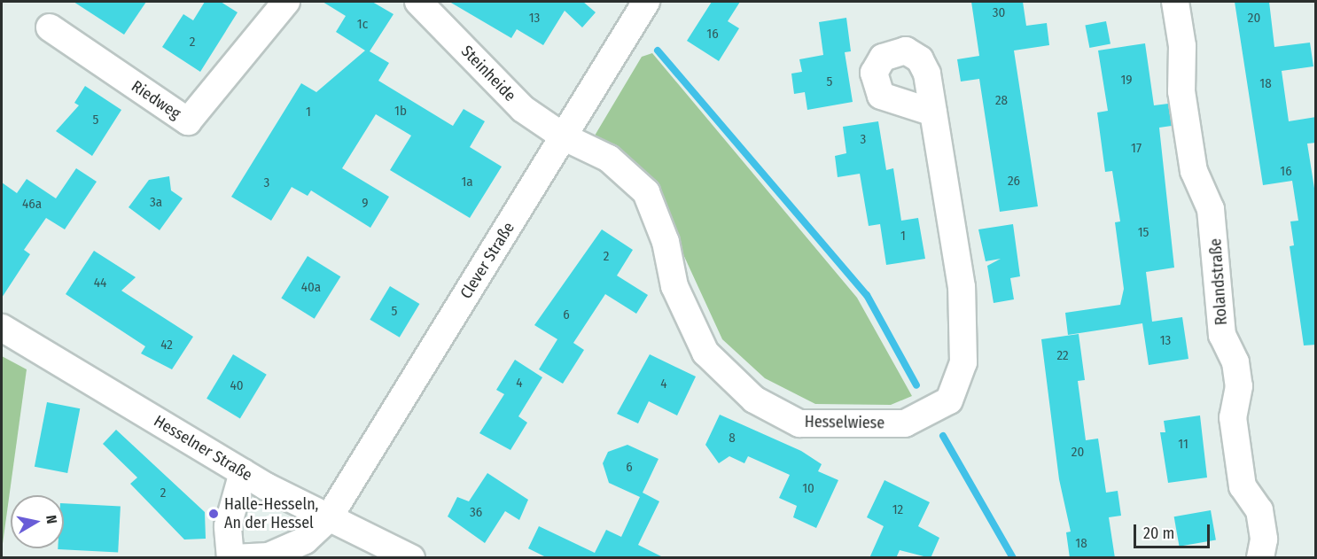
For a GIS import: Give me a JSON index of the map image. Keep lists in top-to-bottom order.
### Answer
{
  "streets": {
    "street": [
      "Steinheide",
      "Riedweg",
      "Clever Straße",
      "Rolandstraße",
      "Hesselwiese",
      "Hesselner Straße"
    ]
  },
  "crossings": [
    ["Steinheide", "Clever Straße"],
    ["Steinheide", "Hesselwiese"],
    ["Clever Straße", "Hesselwiese"],
    ["Clever Straße", "Hesselner Straße"]
  ],
  "places": ["Halle-Hesseln, An der Hessel"],
  "house_numbers": [
    "30",
    "13",
    "20",
    "1c",
    "16",
    "2",
    "19",
    "5",
    "18",
    "28",
    "1b",
    "1",
    "5",
    "3",
    "17",
    "16",
    "26",
    "1a",
    "3",
    "3a",
    "9",
    "46a",
    "15",
    "1",
    "2",
    "44",
    "40a",
    "5",
    "6",
    "13",
    "42",
    "22",
    "4",
    "4",
    "40",
    "8",
    "11",
    "20",
    "6",
    "10",
    "2",
    "12",
    "36",
    "18"
  ],
  "scale_bar": "20 m",
  "north": "right"
}
